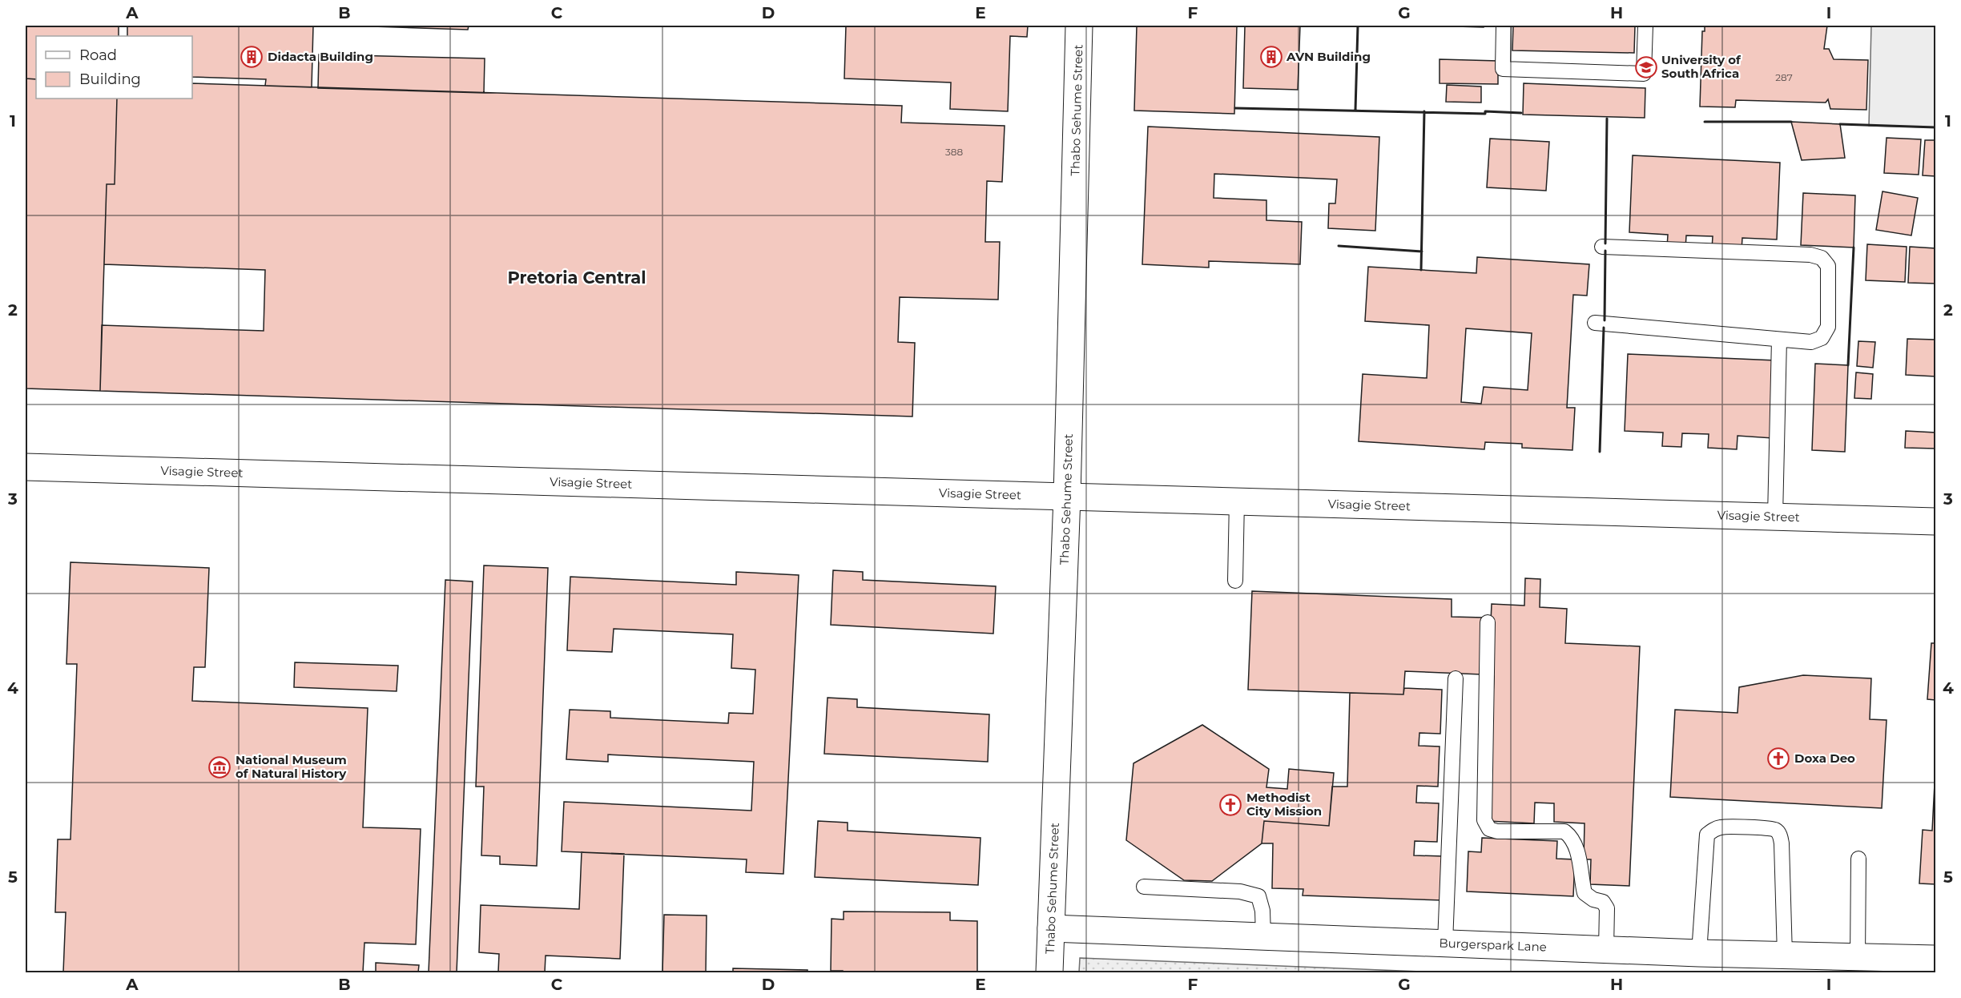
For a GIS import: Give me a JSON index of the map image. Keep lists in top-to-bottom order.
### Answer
{
  "streets": {
    "street": ["Thabo Sehume Street", "Visagie Street", "Burgerspark Lane"]
  },
  "crossings": [
    ["Thabo Sehume Street", "Visagie Street"],
    ["Thabo Sehume Street", "Burgerspark Lane"]
  ],
  "districts": ["Pretoria Central"],
  "places": {
    "building": ["Didacta Building", "AVN Building"],
    "school or university": ["University of South Africa"],
    "church": ["Doxa Deo", "Methodist City Mission"],
    "museum": ["National Museum of Natural History"]
  },
  "house_numbers": ["287", "388"],
  "legend": ["Road", "Building"],
  "grid": {
    "columns": [
      "A",
      "B",
      "C",
      "D",
      "E",
      "F",
      "G",
      "H",
      "I"
    ],
    "rows": [
      "1",
      "2",
      "3",
      "4",
      "5"
    ]
  }
}
